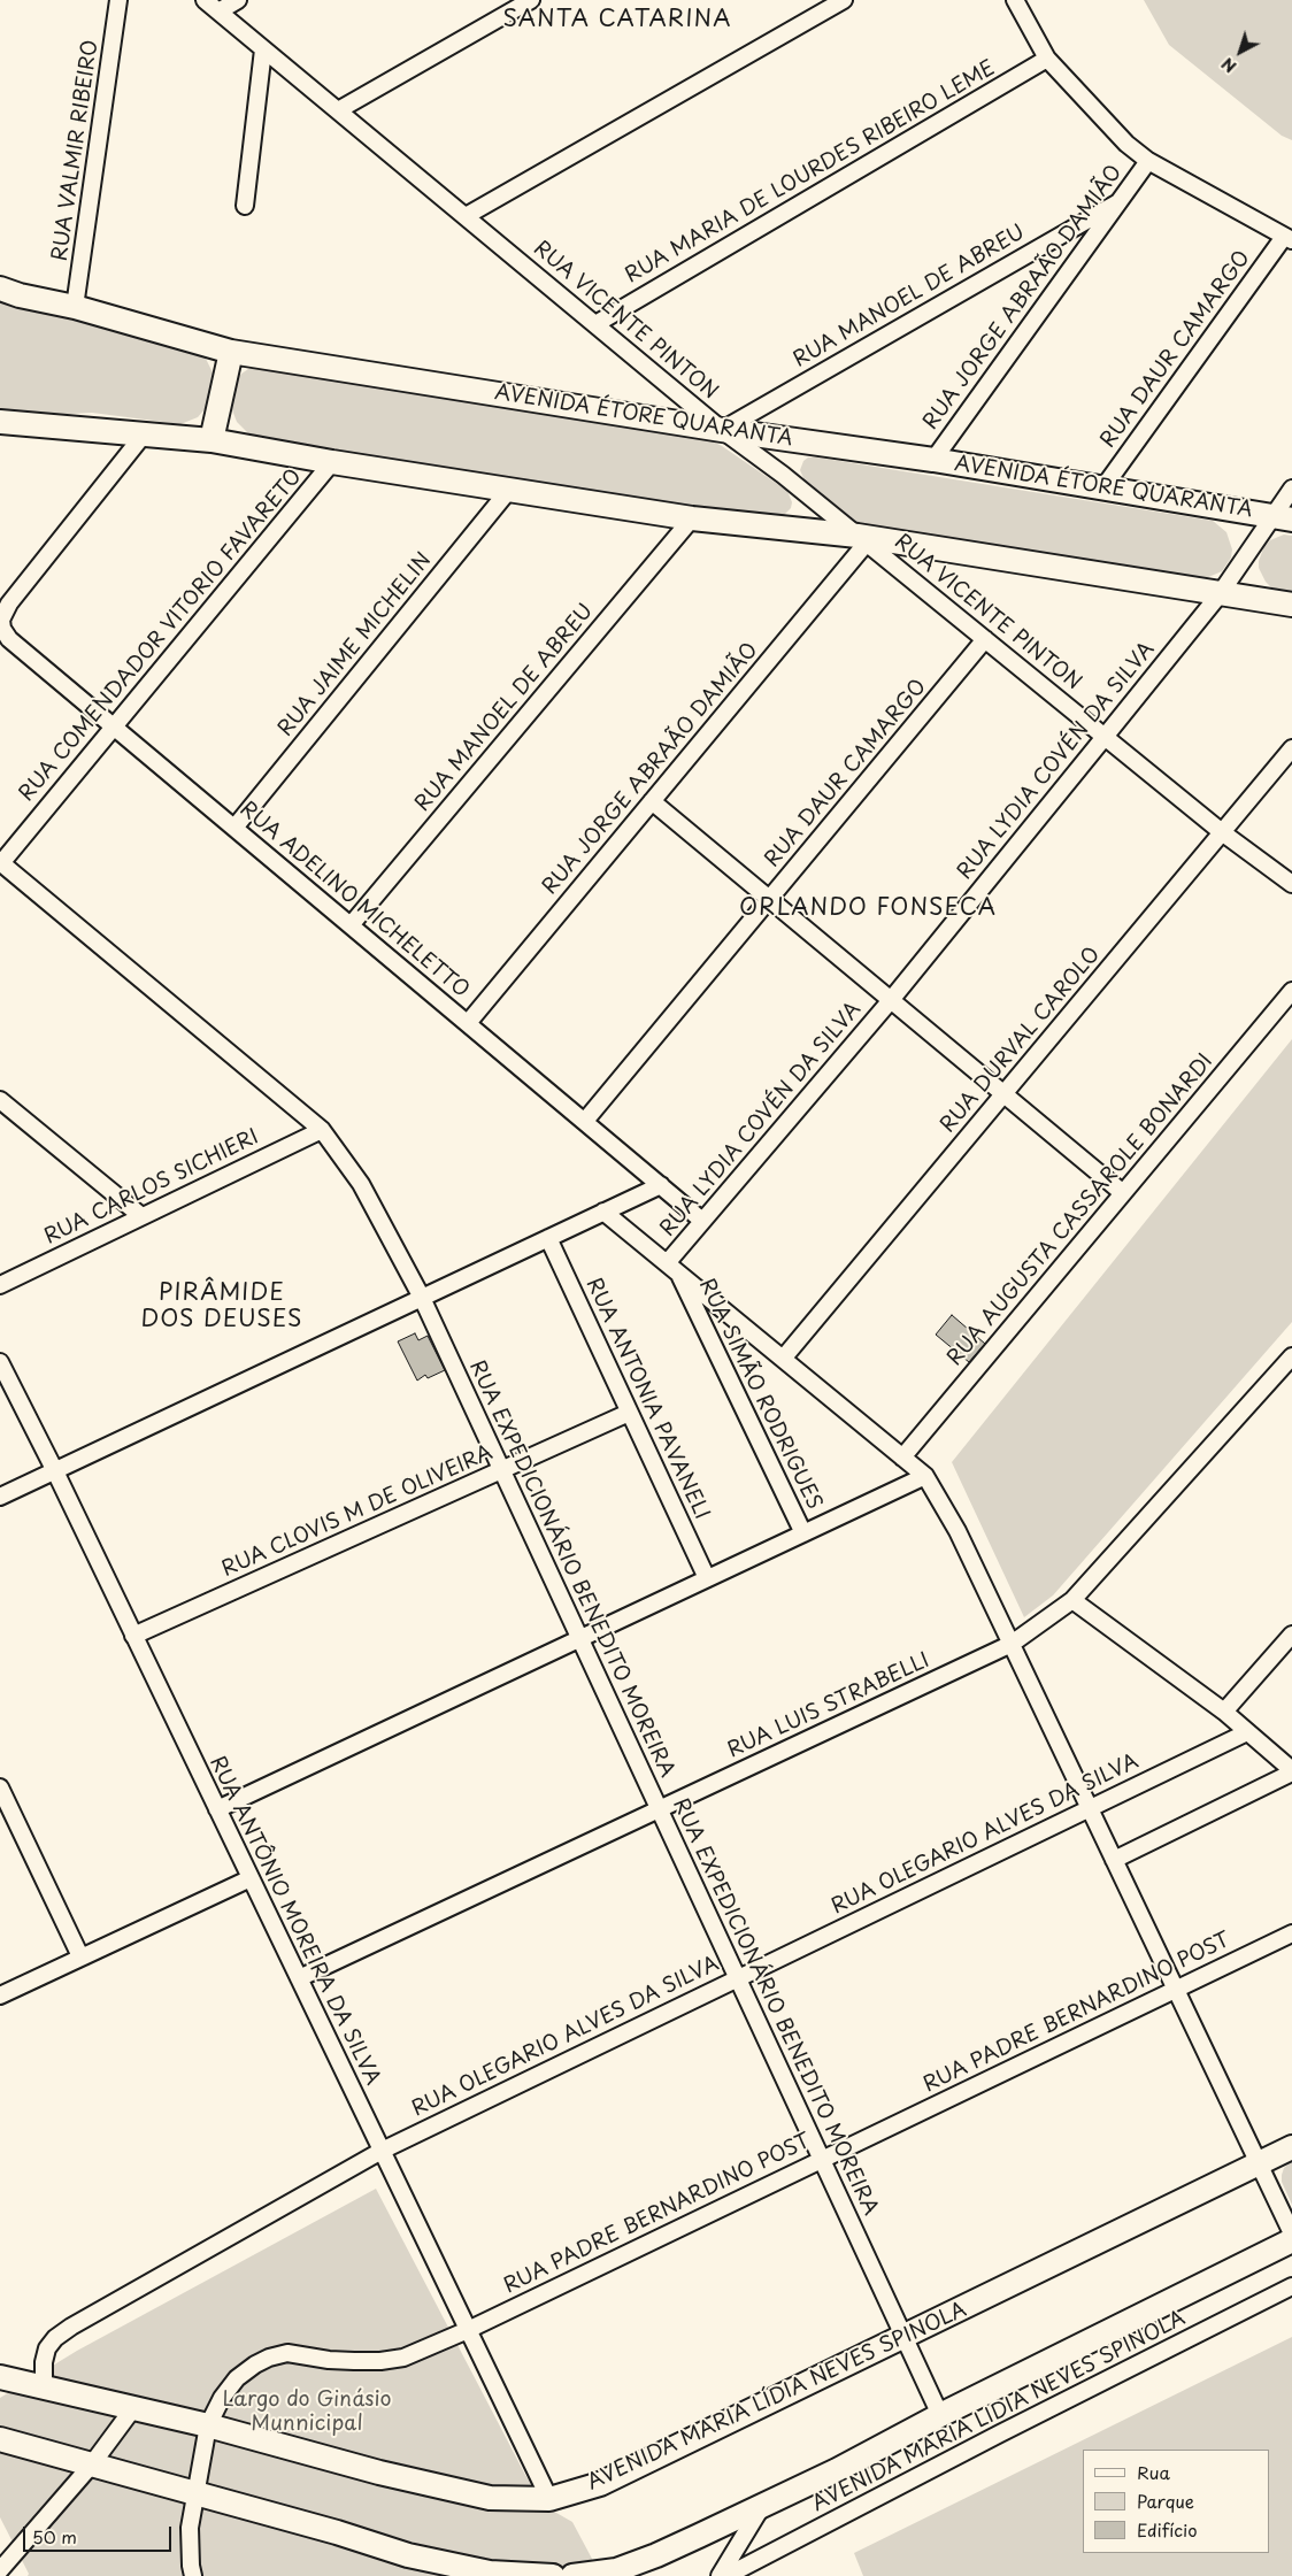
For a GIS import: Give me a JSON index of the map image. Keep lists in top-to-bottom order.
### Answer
{
  "streets": {
    "main road": ["AVENIDA ÉTORE QUARANTA", "AVENIDA MARIA LÍDIA NEVES SPINOLA"],
    "street": [
      "RUA VALMIR RIBEIRO",
      "RUA MARIA DE LOURDES RIBEIRO LEME",
      "RUA MANOEL DE ABREU",
      "RUA JORGE ABRAÃO DAMIÃO",
      "RUA VICENTE PINTON",
      "RUA DAUR CAMARGO",
      "RUA COMENDADOR VITORIO FAVARETO",
      "RUA JAIME MICHELIN",
      "RUA LYDIA COVÉN DA SILVA",
      "RUA ADELINO MICHELETTO",
      "RUA DURVAL CAROLO",
      "RUA CARLOS SICHIERI",
      "RUA AUGUSTA CASSAROLE BONARDI",
      "RUA SIMÃO RODRIGUES",
      "RUA ANTONIA PAVANELI",
      "RUA CLOVIS M DE OLIVEIRA",
      "RUA EXPEDICIONÁRIO BENEDITO MOREIRA",
      "RUA LUIS STRABELLI",
      "RUA OLEGARIO ALVES DA SILVA",
      "RUA ANTÔNIO MOREIRA DA SILVA",
      "RUA PADRE BERNARDINO POST",
      "AVENIDA MARIA LIDIA NEVES SPINOLA"
    ]
  },
  "crossings": [
    ["RUA VALMIR RIBEIRO", "AVENIDA ÉTORE QUARANTA"],
    ["RUA MARIA DE LOURDES RIBEIRO LEME", "RUA VICENTE PINTON"],
    ["RUA MANOEL DE ABREU", "RUA JORGE ABRAÃO DAMIÃO"],
    ["RUA MANOEL DE ABREU", "RUA VICENTE PINTON"],
    ["RUA MANOEL DE ABREU", "AVENIDA ÉTORE QUARANTA"],
    ["RUA MANOEL DE ABREU", "RUA ADELINO MICHELETTO"],
    ["RUA JORGE ABRAÃO DAMIÃO", "RUA VICENTE PINTON"],
    ["RUA JORGE ABRAÃO DAMIÃO", "AVENIDA ÉTORE QUARANTA"],
    ["RUA JORGE ABRAÃO DAMIÃO", "RUA ADELINO MICHELETTO"],
    ["RUA VICENTE PINTON", "RUA DAUR CAMARGO"],
    ["RUA VICENTE PINTON", "AVENIDA ÉTORE QUARANTA"],
    ["RUA VICENTE PINTON", "RUA LYDIA COVÉN DA SILVA"],
    ["RUA VICENTE PINTON", "RUA DURVAL CAROLO"],
    ["RUA DAUR CAMARGO", "AVENIDA ÉTORE QUARANTA"],
    ["RUA DAUR CAMARGO", "RUA ADELINO MICHELETTO"],
    ["AVENIDA ÉTORE QUARANTA", "RUA LYDIA COVÉN DA SILVA"],
    ["RUA COMENDADOR VITORIO FAVARETO", "RUA ADELINO MICHELETTO"],
    ["RUA COMENDADOR VITORIO FAVARETO", "RUA EXPEDICIONÁRIO BENEDITO MOREIRA"],
    ["RUA JAIME MICHELIN", "RUA ADELINO MICHELETTO"],
    ["RUA LYDIA COVÉN DA SILVA", "RUA ADELINO MICHELETTO"],
    ["RUA LYDIA COVÉN DA SILVA", "RUA SIMÃO RODRIGUES"],
    ["RUA CARLOS SICHIERI", "RUA EXPEDICIONÁRIO BENEDITO MOREIRA"],
    ["RUA ANTONIA PAVANELI", "RUA CLOVIS M DE OLIVEIRA"],
    ["RUA CLOVIS M DE OLIVEIRA", "RUA EXPEDICIONÁRIO BENEDITO MOREIRA"],
    ["RUA CLOVIS M DE OLIVEIRA", "RUA ANTÔNIO MOREIRA DA SILVA"],
    ["RUA EXPEDICIONÁRIO BENEDITO MOREIRA", "RUA LUIS STRABELLI"],
    ["RUA EXPEDICIONÁRIO BENEDITO MOREIRA", "RUA OLEGARIO ALVES DA SILVA"],
    ["RUA EXPEDICIONÁRIO BENEDITO MOREIRA", "RUA PADRE BERNARDINO POST"],
    ["RUA EXPEDICIONÁRIO BENEDITO MOREIRA", "AVENIDA MARIA LÍDIA NEVES SPINOLA"],
    ["RUA LUIS STRABELLI", "RUA ANTÔNIO MOREIRA DA SILVA"],
    ["RUA OLEGARIO ALVES DA SILVA", "RUA ANTÔNIO MOREIRA DA SILVA"],
    ["RUA OLEGARIO ALVES DA SILVA", "AVENIDA MARIA LÍDIA NEVES SPINOLA"],
    ["RUA ANTÔNIO MOREIRA DA SILVA", "RUA PADRE BERNARDINO POST"],
    ["RUA ANTÔNIO MOREIRA DA SILVA", "AVENIDA MARIA LÍDIA NEVES SPINOLA"],
    ["RUA PADRE BERNARDINO POST", "AVENIDA MARIA LÍDIA NEVES SPINOLA"]
  ],
  "districts": ["SANTA CATARINA", "ORLANDO FONSECA", "PIRÂMIDE DOS DEUSES"],
  "parks": ["Largo do Ginásio Munnicipal"],
  "legend": ["Rua", "Parque", "Edifício"],
  "scale_bar": "50 m",
  "north": "bottom left"
}
